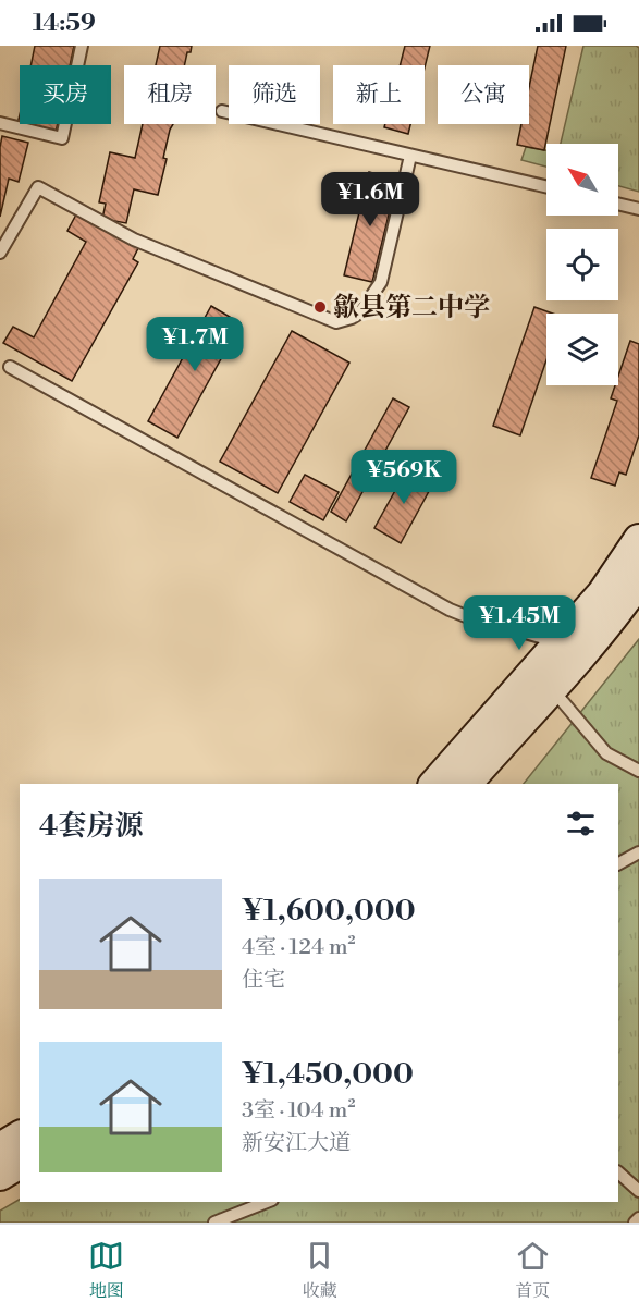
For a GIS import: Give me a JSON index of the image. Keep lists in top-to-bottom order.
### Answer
{
  "places": ["歙县第二中学"],
  "north": "top left",
  "page": {
    "status": "14:59",
    "chip": [
      "买房",
      "租房",
      "筛选",
      "新上",
      "公寓"
    ],
    "price": [
      "¥1.6M",
      "¥1.7M",
      "¥569K",
      "¥1.45M"
    ],
    "heading": "4套房源",
    "list": [
      {
        "name": "¥1,600,000",
        "note": "4室 · 124 m² · 住宅"
      },
      {
        "name": "¥1,450,000",
        "note": "3室 · 104 m² · 新安江大道"
      }
    ],
    "tabs": ["地图", "收藏", "首页"]
  }
}
